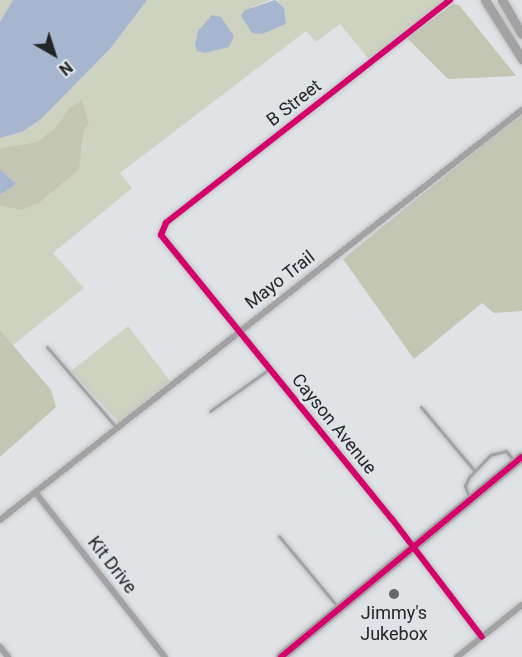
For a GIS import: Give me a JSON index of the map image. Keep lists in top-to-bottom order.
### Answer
{
  "streets": {
    "street": [
      "B Street",
      "Mayo Trail",
      "Cayson Avenue",
      "Kit Drive"
    ]
  },
  "crossings": [
    ["B Street", "Cayson Avenue"],
    ["Mayo Trail", "Cayson Avenue"],
    ["Mayo Trail", "Kit Drive"]
  ],
  "places": ["Jimmy's Jukebox"],
  "north": "bottom right"
}
